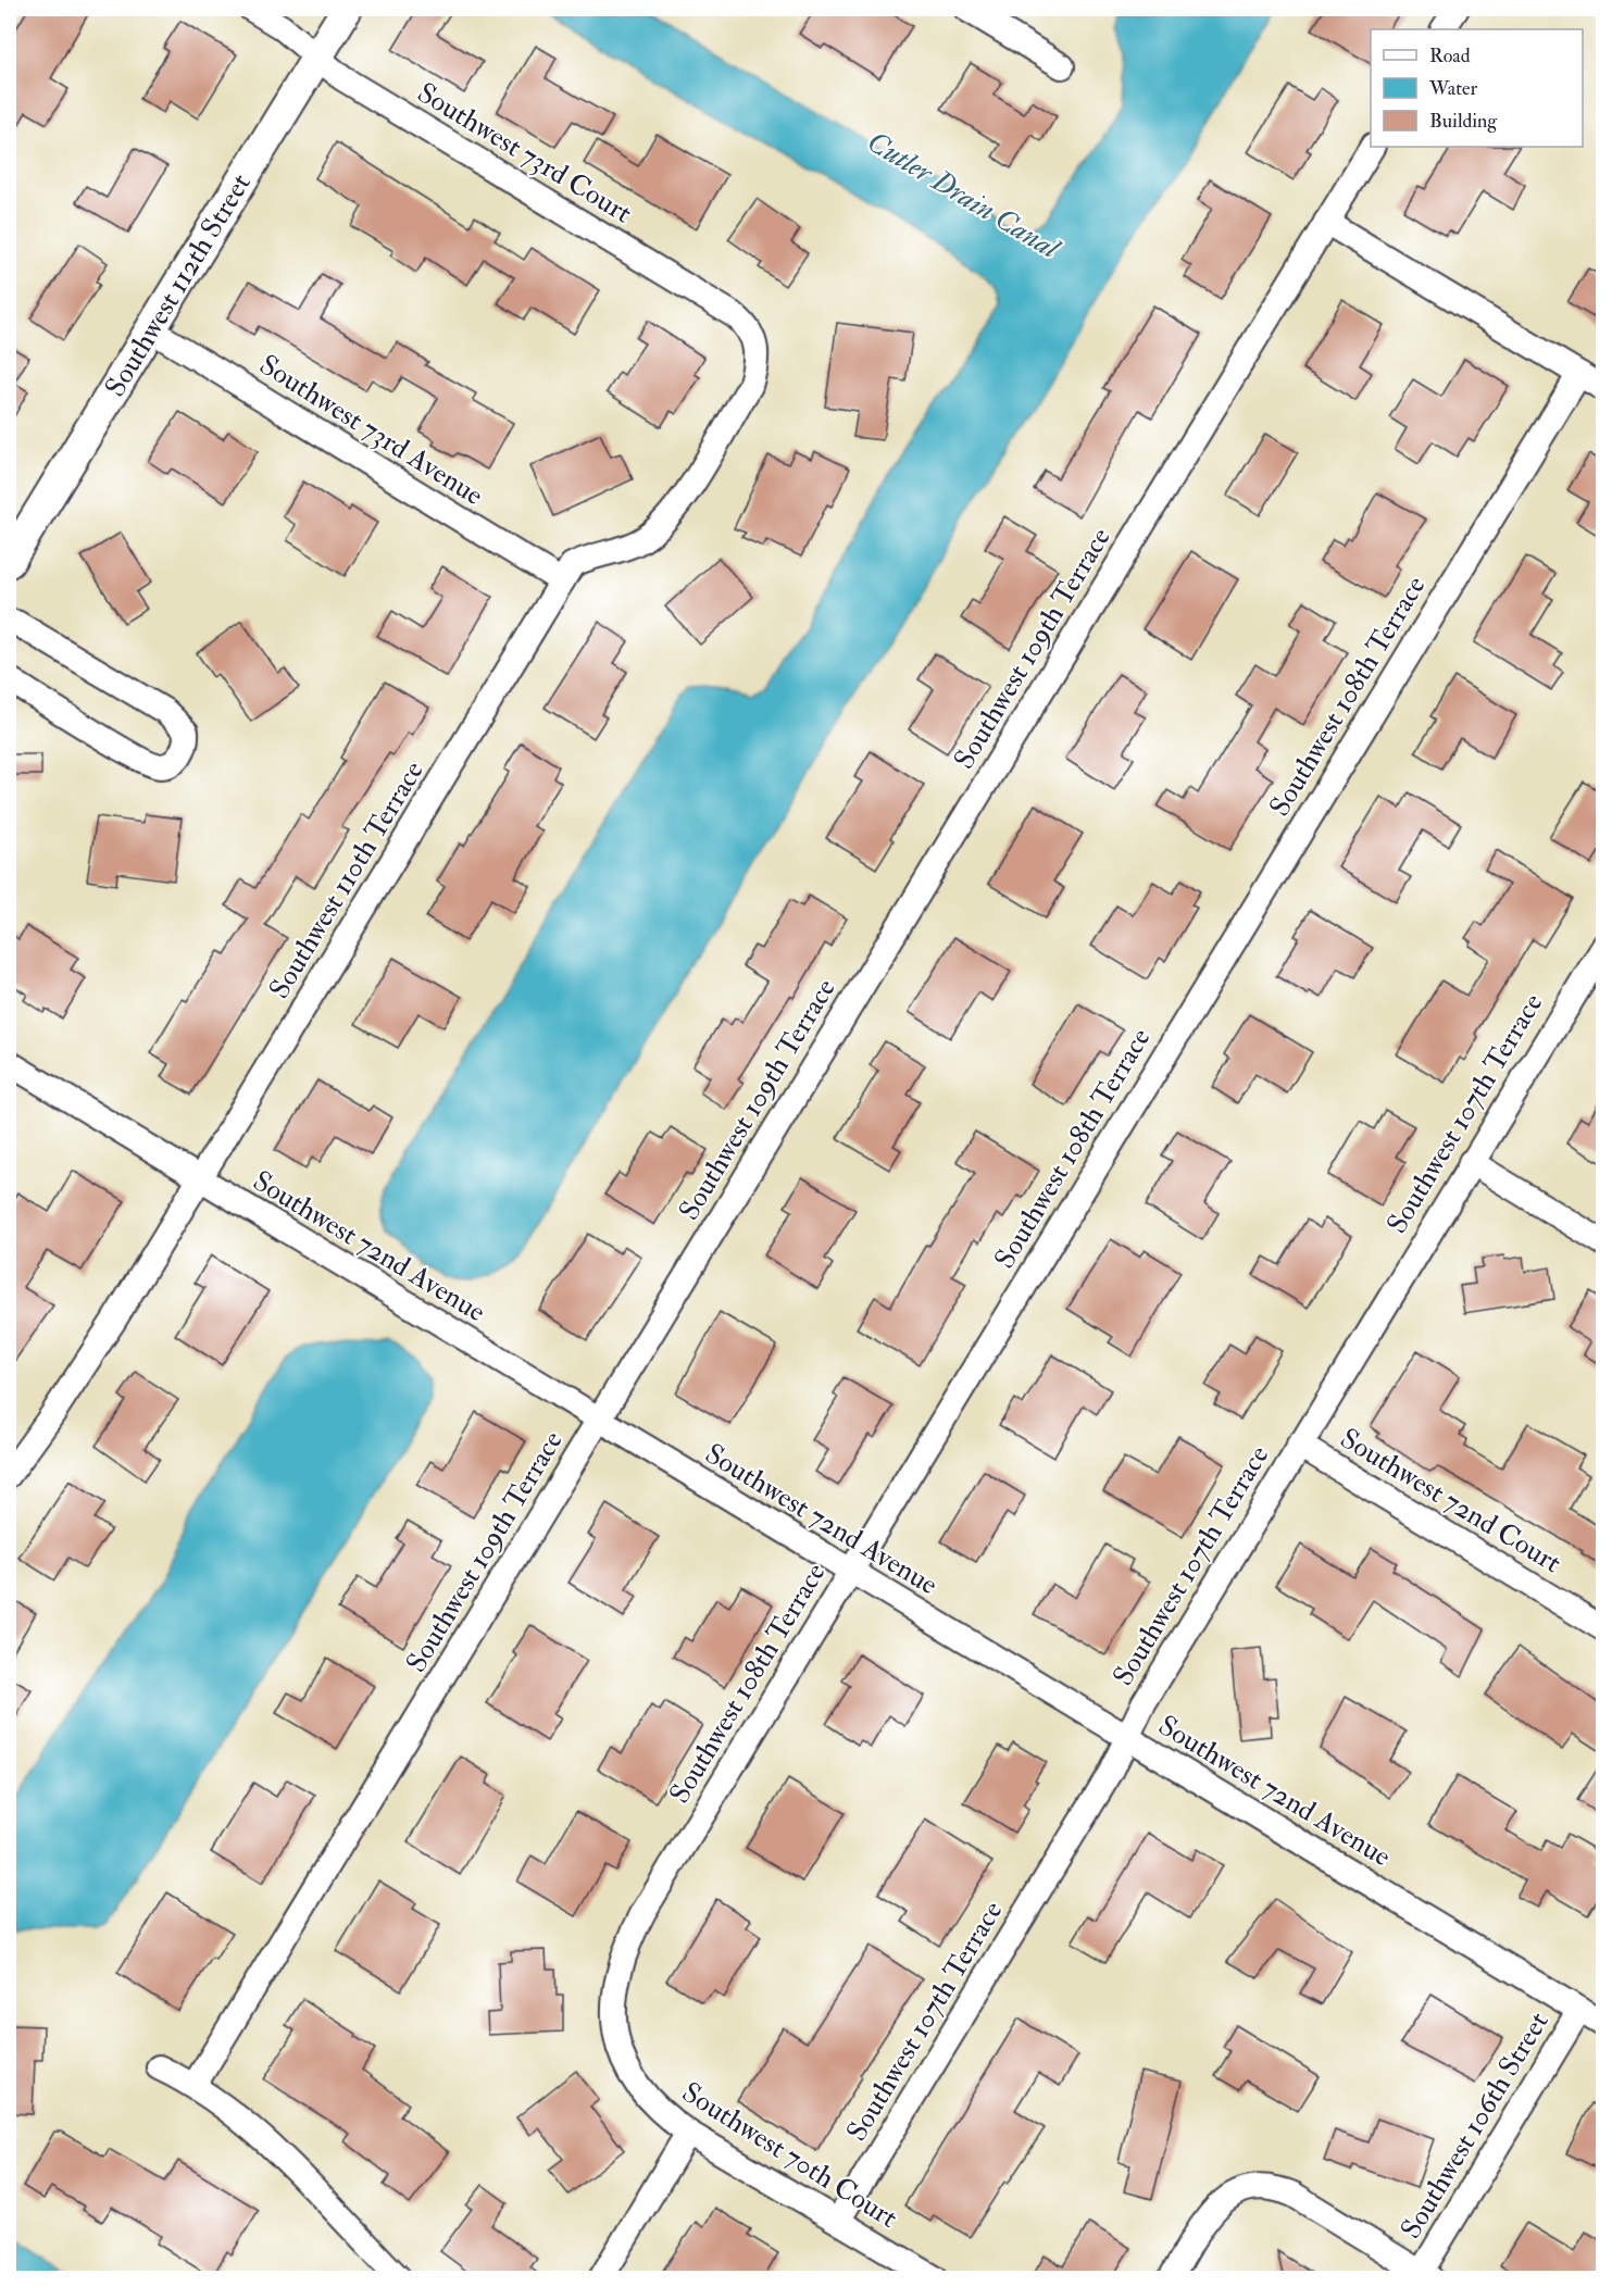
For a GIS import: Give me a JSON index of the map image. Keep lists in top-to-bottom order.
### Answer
{
  "streets": {
    "main road": ["Southwest 112th Street"],
    "street": [
      "Southwest 73rd Court",
      "Southwest 73rd Avenue",
      "Southwest 109th Terrace",
      "Southwest 108th Terrace",
      "Southwest 110th Terrace",
      "Southwest 107th Terrace",
      "Southwest 72nd Avenue",
      "Southwest 72nd Court",
      "Southwest 106th Street",
      "Southwest 70th Court"
    ]
  },
  "crossings": [
    ["Southwest 73rd Court", "Southwest 112th Street"],
    ["Southwest 73rd Court", "Southwest 110th Terrace"],
    ["Southwest 112th Street", "Southwest 73rd Avenue"],
    ["Southwest 73rd Avenue", "Southwest 110th Terrace"],
    ["Southwest 109th Terrace", "Southwest 72nd Avenue"],
    ["Southwest 108th Terrace", "Southwest 72nd Avenue"],
    ["Southwest 108th Terrace", "Southwest 70th Court"],
    ["Southwest 110th Terrace", "Southwest 72nd Avenue"],
    ["Southwest 107th Terrace", "Southwest 72nd Avenue"],
    ["Southwest 107th Terrace", "Southwest 72nd Court"],
    ["Southwest 107th Terrace", "Southwest 70th Court"],
    ["Southwest 72nd Avenue", "Southwest 106th Street"]
  ],
  "water": ["Cutler Drain Canal"],
  "legend": ["Road", "Water", "Building"]
}
